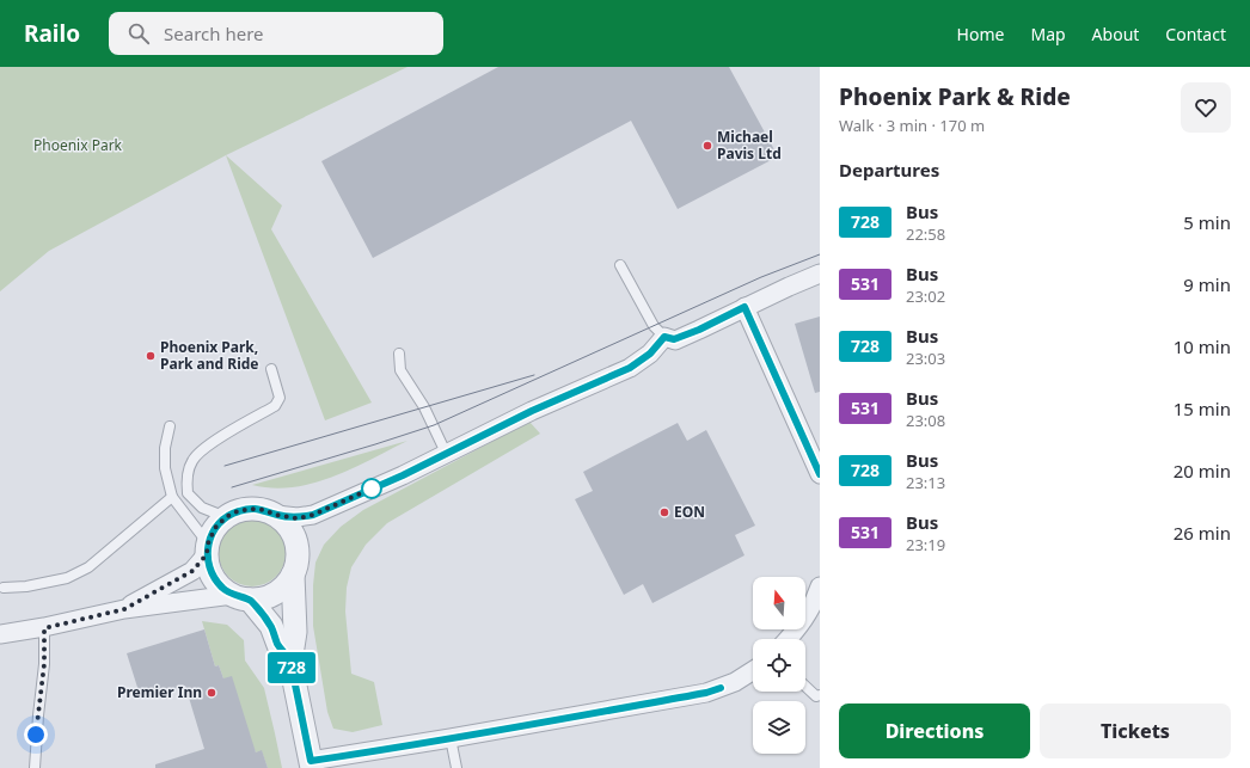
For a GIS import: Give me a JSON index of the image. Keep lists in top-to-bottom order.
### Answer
{
  "parks": ["Phoenix Park"],
  "places": [
    "Michael Pavis Ltd",
    "Phoenix Park, Park and Ride",
    "EON",
    "Premier Inn"
  ],
  "lines": ["bus line 728"],
  "north": "top",
  "page": {
    "header": "Railo",
    "search": "Search here",
    "nav": [
      "Home",
      "Map",
      "About",
      "Contact"
    ],
    "on_map": "728",
    "heading": [
      ["Phoenix Park & Ride", "Walk · 3 min · 170 m"],
      "Departures"
    ],
    "list": [
      {
        "mark": "728",
        "name": "Bus",
        "note": "22:58",
        "value": "5 min"
      },
      {
        "mark": "531",
        "name": "Bus",
        "note": "23:02",
        "value": "9 min"
      },
      {
        "mark": "728",
        "name": "Bus",
        "note": "23:03",
        "value": "10 min"
      },
      {
        "mark": "531",
        "name": "Bus",
        "note": "23:08",
        "value": "15 min"
      },
      {
        "mark": "728",
        "name": "Bus",
        "note": "23:13",
        "value": "20 min"
      },
      {
        "mark": "531",
        "name": "Bus",
        "note": "23:19",
        "value": "26 min"
      }
    ],
    "buttons": ["Directions", "Tickets"]
  }
}
